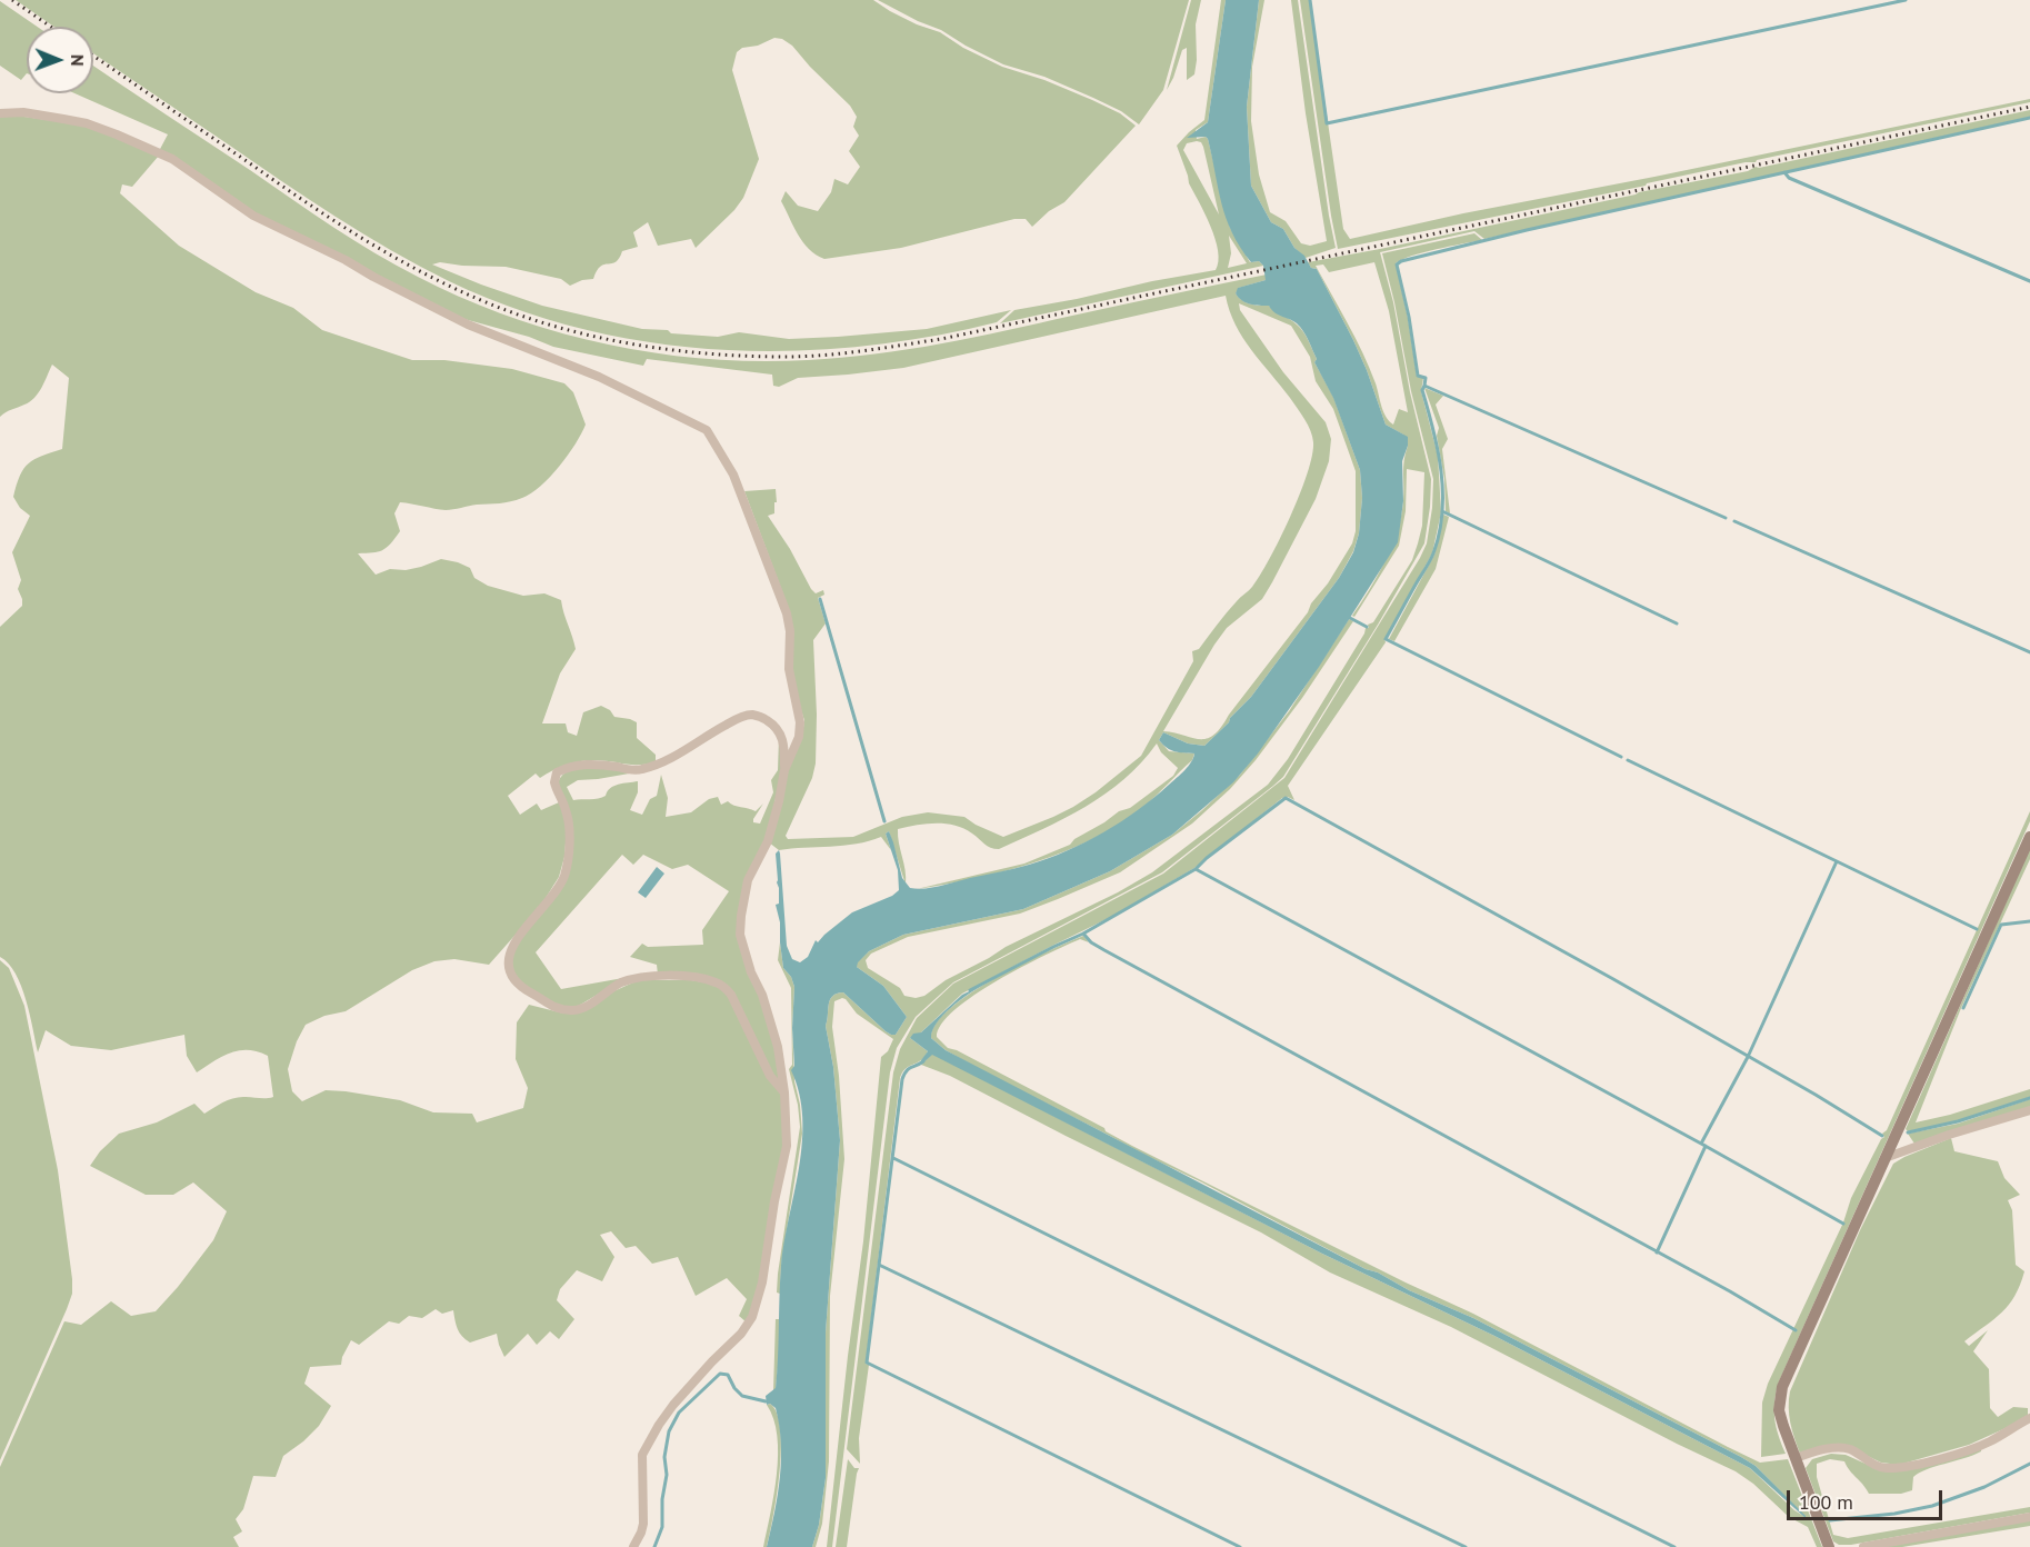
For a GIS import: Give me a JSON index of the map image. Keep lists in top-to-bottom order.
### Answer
{
  "scale_bar": "100 m",
  "north": "right"
}
